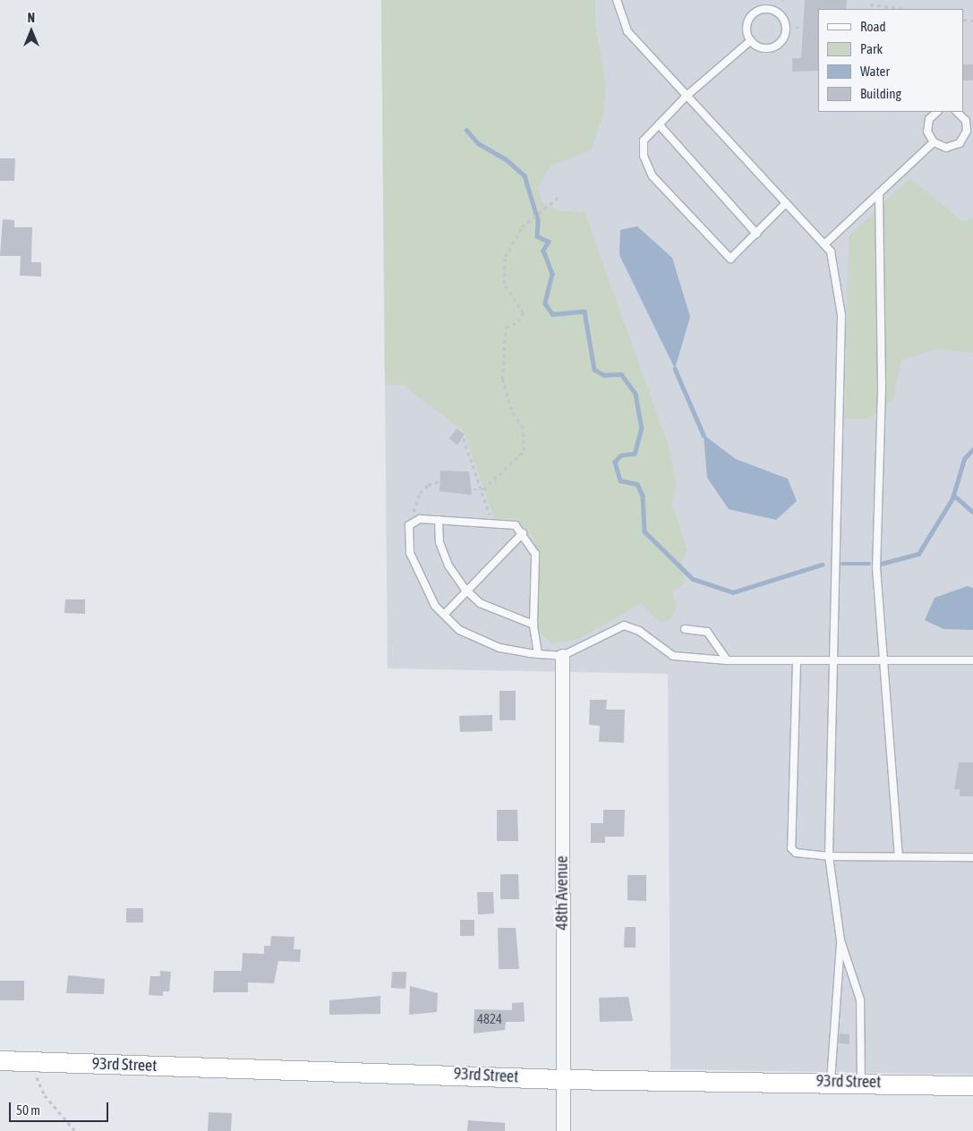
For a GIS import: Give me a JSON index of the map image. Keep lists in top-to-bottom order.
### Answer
{
  "streets": {
    "street": ["48th Avenue", "93rd Street"]
  },
  "crossings": [
    ["48th Avenue", "93rd Street"]
  ],
  "house_numbers": ["4824"],
  "legend": [
    "Road",
    "Park",
    "Water",
    "Building"
  ],
  "scale_bar": "50 m",
  "north": "top"
}
